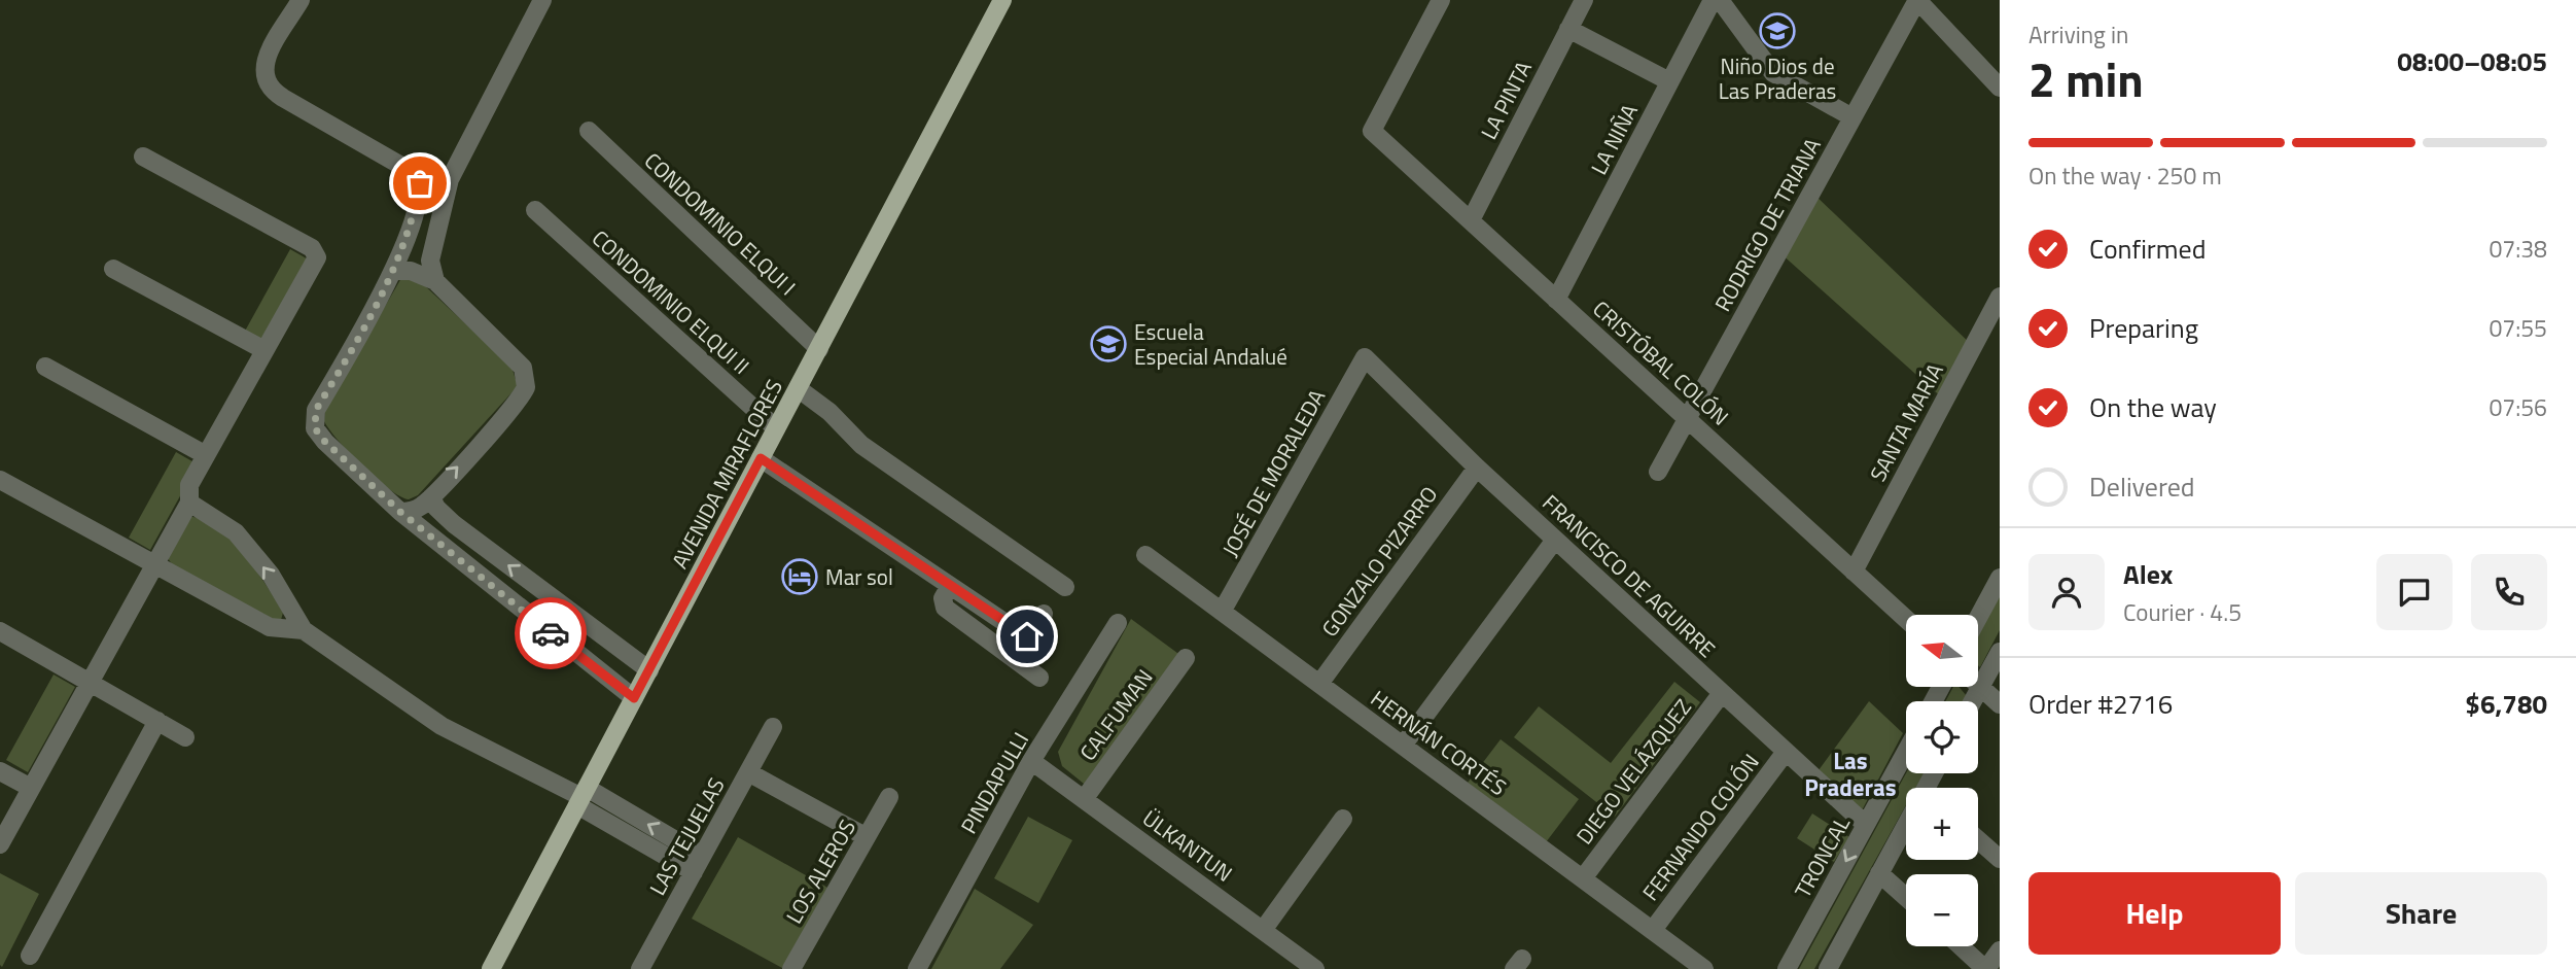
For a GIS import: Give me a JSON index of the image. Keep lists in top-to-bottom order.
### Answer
{
  "streets": {
    "main road": ["AVENIDA MIRAFLORES"],
    "street": [
      "LA PINTA",
      "LA NIÑA",
      "CONDOMINIO ELQUI I",
      "RODRIGO DE TRIANA",
      "CONDOMINIO ELQUI II",
      "CRISTÓBAL COLÓN",
      "SANTA MARÍA",
      "JOSÉ DE MORALEDA",
      "GONZALO PIZARRO",
      "FRANCISCO DE AGUIRRE",
      "CALFUMAN",
      "HERNÁN CORTÉS",
      "DIEGO VELÁZQUEZ",
      "PINDAPULLI",
      "FERNANDO COLÓN",
      "LAS TEJUELAS",
      "ÜLKANTUN",
      "TRONCAL",
      "LOS ALEROS"
    ]
  },
  "crossings": [
    ["LA PINTA", "CRISTÓBAL COLÓN"],
    ["LA NIÑA", "CRISTÓBAL COLÓN"],
    ["CONDOMINIO ELQUI I", "AVENIDA MIRAFLORES"],
    ["RODRIGO DE TRIANA", "CRISTÓBAL COLÓN"],
    ["CONDOMINIO ELQUI II", "AVENIDA MIRAFLORES"],
    ["CRISTÓBAL COLÓN", "SANTA MARÍA"],
    ["JOSÉ DE MORALEDA", "FRANCISCO DE AGUIRRE"],
    ["JOSÉ DE MORALEDA", "HERNÁN CORTÉS"],
    ["GONZALO PIZARRO", "FRANCISCO DE AGUIRRE"],
    ["GONZALO PIZARRO", "HERNÁN CORTÉS"],
    ["FRANCISCO DE AGUIRRE", "DIEGO VELÁZQUEZ"],
    ["FRANCISCO DE AGUIRRE", "FERNANDO COLÓN"],
    ["FRANCISCO DE AGUIRRE", "TRONCAL"],
    ["CALFUMAN", "ÜLKANTUN"],
    ["HERNÁN CORTÉS", "DIEGO VELÁZQUEZ"],
    ["HERNÁN CORTÉS", "FERNANDO COLÓN"],
    ["PINDAPULLI", "ÜLKANTUN"]
  ],
  "districts": ["Las Praderas"],
  "places": {
    "school or university": ["Niño Dios de Las Praderas", "Escuela Especial Andalué"],
    "hotel": ["Mar sol"]
  },
  "north": "left",
  "page": {
    "heading": ["2 min", "Arriving in", "08:00–08:05"],
    "panel": [
      "Alex",
      "Courier · 4.5",
      "Order #2716",
      "$6,780"
    ],
    "bar": "On the way · 250 m",
    "list": [
      ["Confirmed", "07:38"],
      ["Preparing", "07:55"],
      ["On the way", "07:56"],
      "Delivered"
    ],
    "map_buttons": ["+", "−"],
    "buttons": ["Help", "Share"]
  }
}
